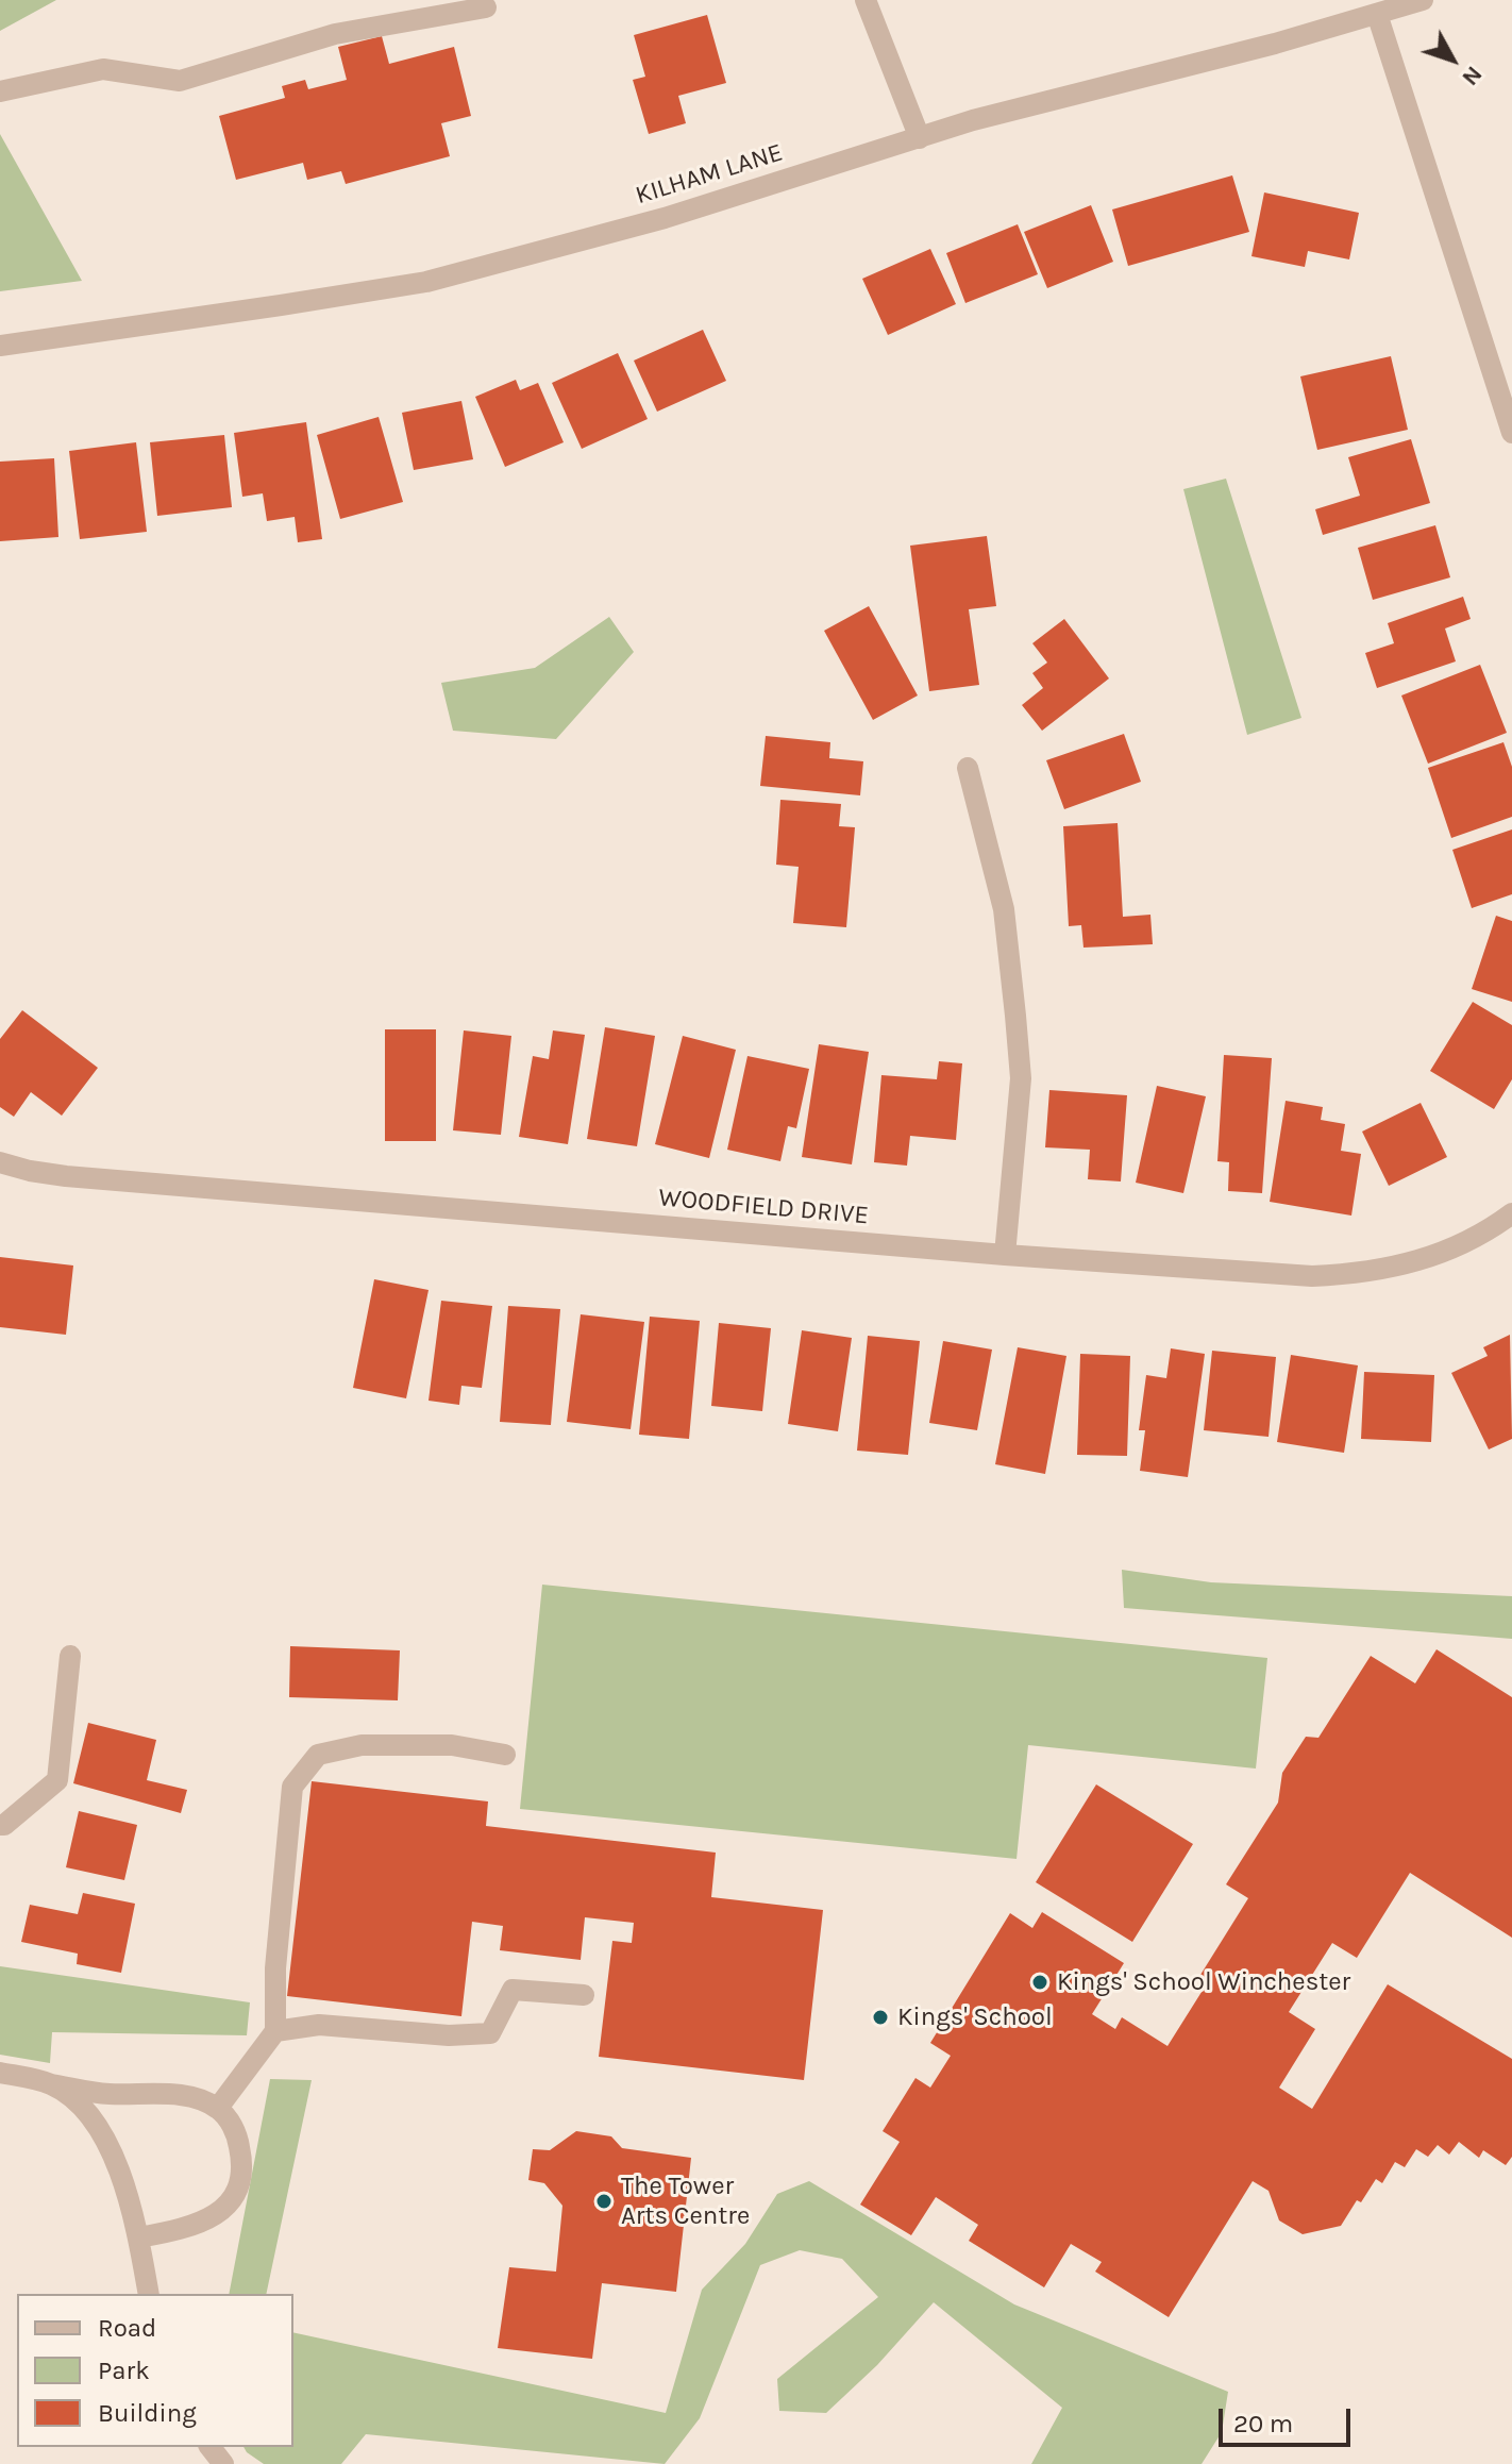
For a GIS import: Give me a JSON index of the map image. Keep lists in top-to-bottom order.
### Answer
{
  "streets": {
    "street": ["KILHAM LANE", "WOODFIELD DRIVE"]
  },
  "places": ["Kings' School Winchester", "Kings' School", "The Tower Arts Centre"],
  "legend": ["Road", "Park", "Building"],
  "scale_bar": "20 m",
  "north": "bottom right"
}
